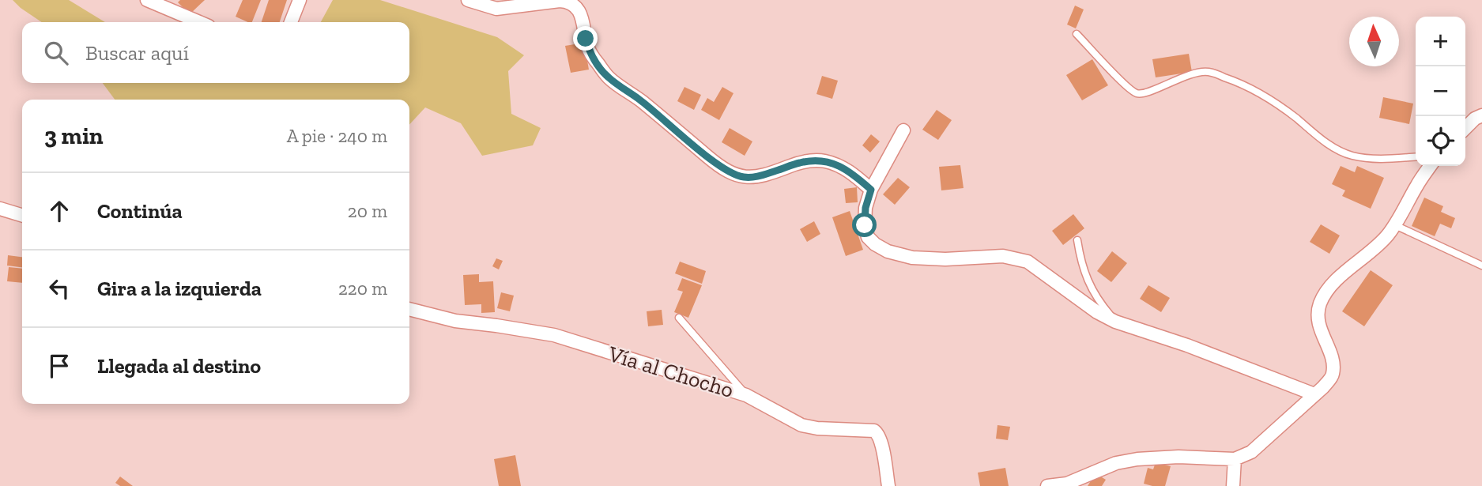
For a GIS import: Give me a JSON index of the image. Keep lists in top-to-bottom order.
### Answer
{
  "streets": {
    "street": ["Vía al Chocho"]
  },
  "north": "top",
  "page": {
    "map_buttons": ["+", "−"],
    "search": "Buscar aquí",
    "heading": ["3 min", "A pie · 240 m"],
    "list": [
      ["Continúa", "20 m"],
      ["Gira a la izquierda", "220 m"],
      "Llegada al destino"
    ]
  }
}
